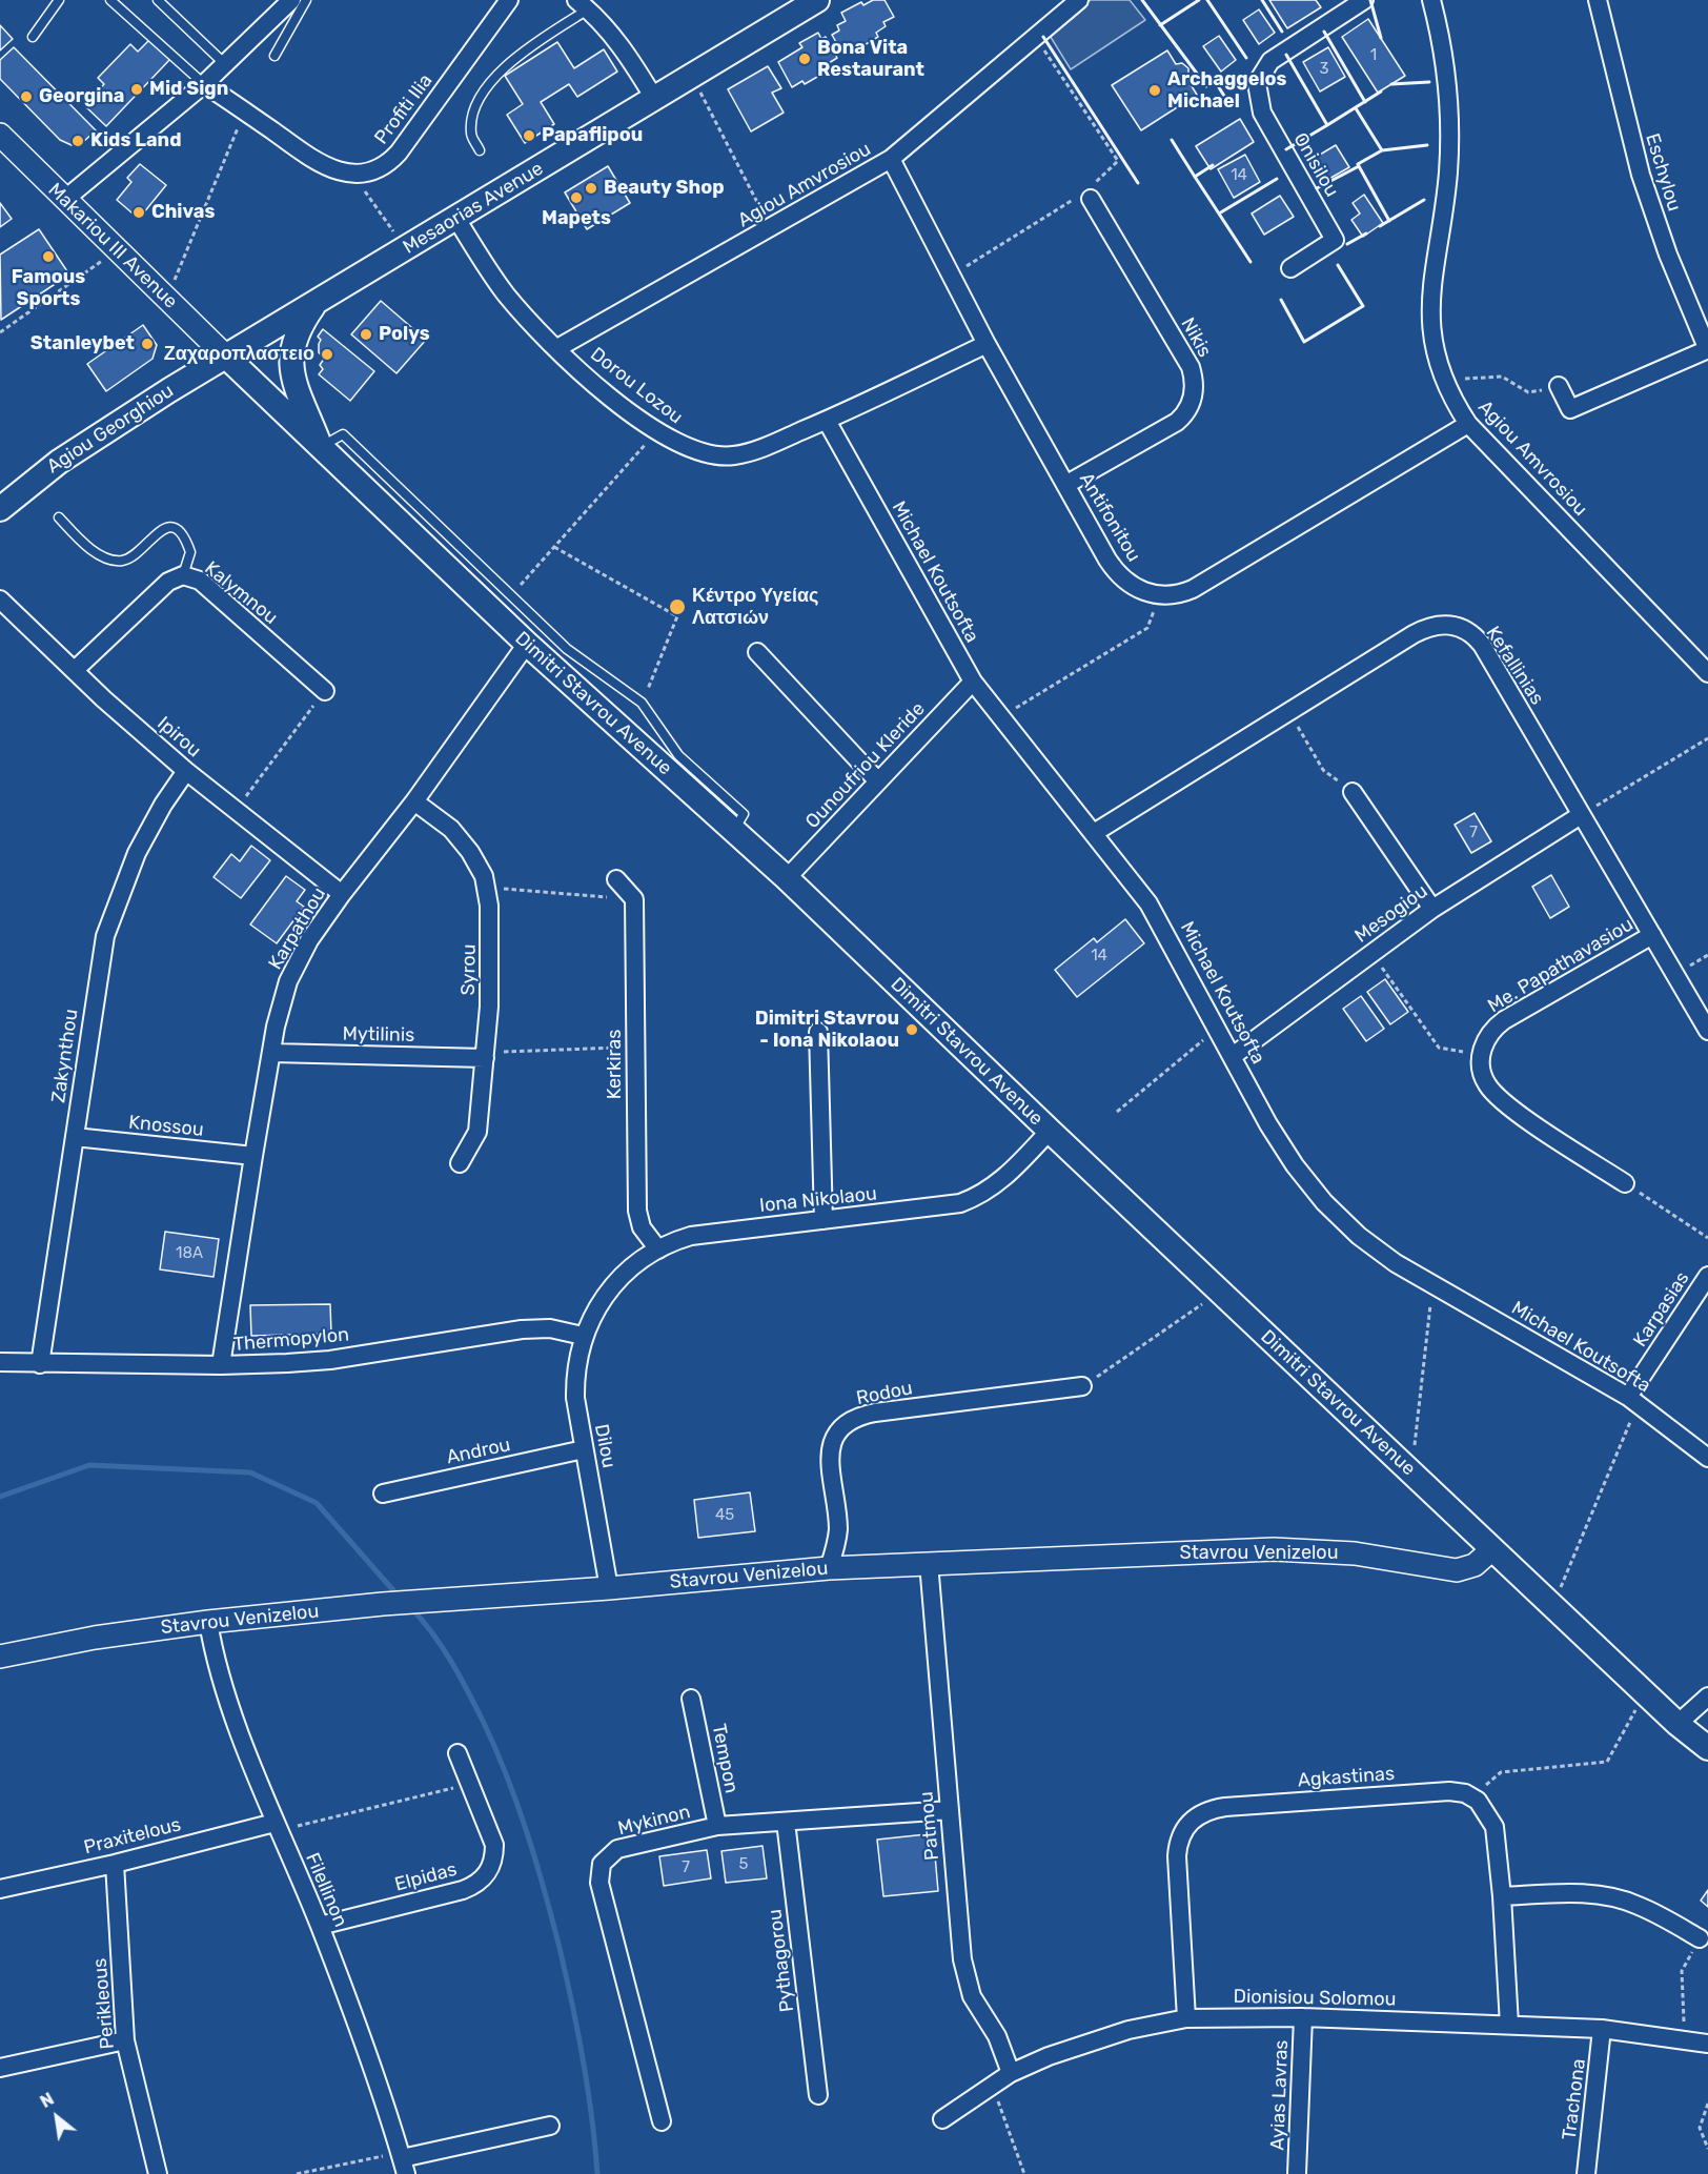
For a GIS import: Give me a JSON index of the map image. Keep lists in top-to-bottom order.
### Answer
{
  "streets": {
    "main road": ["Mesaorias Avenue", "Agiou Georghiou", "Dimitri Stavrou Avenue"],
    "street": [
      "Profiti Ilia",
      "Onisilou",
      "Eschylou",
      "Agiou Amvrosiou",
      "Makariou III Avenue",
      "Nikis",
      "Dorou Lozou",
      "Antifonitou",
      "Michael Koutsofta",
      "Kalymnou",
      "Kefallinias",
      "Ipirou",
      "Ounoufriou Kleride",
      "Mesogiou",
      "Karpathou",
      "Me. Papathavasiou",
      "Syrou",
      "Mytilinis",
      "Zakynthou",
      "Kerkiras",
      "Knossou",
      "Iona Nikolaou",
      "Karpasias",
      "Thermopylon",
      "Rodou",
      "Dilou",
      "Androu",
      "Stavrou Venizelou",
      "Tempon",
      "Agkastinas",
      "Mykinon",
      "Patmou",
      "Praxitelous",
      "Elpidas",
      "Filellinon",
      "Pythagorou",
      "Dionisiou Solomou",
      "Perikleous",
      "Ayias Lavras",
      "Trachona"
    ]
  },
  "crossings": [
    ["Agiou Amvrosiou", "Dorou Lozou"],
    ["Agiou Amvrosiou", "Antifonitou"],
    ["Mesaorias Avenue", "Makariou III Avenue"],
    ["Mesaorias Avenue", "Dorou Lozou"],
    ["Mesaorias Avenue", "Agiou Georghiou"],
    ["Mesaorias Avenue", "Dimitri Stavrou Avenue"],
    ["Makariou III Avenue", "Agiou Georghiou"],
    ["Makariou III Avenue", "Dimitri Stavrou Avenue"],
    ["Nikis", "Antifonitou"],
    ["Dorou Lozou", "Antifonitou"],
    ["Dorou Lozou", "Michael Koutsofta"],
    ["Agiou Georghiou", "Dimitri Stavrou Avenue"],
    ["Michael Koutsofta", "Kefallinias"],
    ["Michael Koutsofta", "Ounoufriou Kleride"],
    ["Michael Koutsofta", "Mesogiou"],
    ["Michael Koutsofta", "Karpasias"],
    ["Kalymnou", "Ipirou"],
    ["Kefallinias", "Mesogiou"],
    ["Kefallinias", "Me. Papathavasiou"],
    ["Dimitri Stavrou Avenue", "Ounoufriou Kleride"],
    ["Dimitri Stavrou Avenue", "Karpathou"],
    ["Dimitri Stavrou Avenue", "Iona Nikolaou"],
    ["Dimitri Stavrou Avenue", "Stavrou Venizelou"],
    ["Ipirou", "Karpathou"],
    ["Ipirou", "Zakynthou"],
    ["Karpathou", "Syrou"],
    ["Karpathou", "Mytilinis"],
    ["Karpathou", "Knossou"],
    ["Karpathou", "Thermopylon"],
    ["Syrou", "Mytilinis"],
    ["Zakynthou", "Knossou"],
    ["Zakynthou", "Thermopylon"],
    ["Kerkiras", "Iona Nikolaou"],
    ["Iona Nikolaou", "Dilou"],
    ["Thermopylon", "Dilou"],
    ["Rodou", "Stavrou Venizelou"],
    ["Dilou", "Androu"],
    ["Dilou", "Stavrou Venizelou"],
    ["Stavrou Venizelou", "Patmou"],
    ["Stavrou Venizelou", "Filellinon"],
    ["Tempon", "Mykinon"],
    ["Agkastinas", "Dionisiou Solomou"],
    ["Mykinon", "Patmou"],
    ["Mykinon", "Pythagorou"],
    ["Patmou", "Dionisiou Solomou"],
    ["Praxitelous", "Filellinon"],
    ["Praxitelous", "Perikleous"],
    ["Elpidas", "Filellinon"],
    ["Dionisiou Solomou", "Ayias Lavras"],
    ["Dionisiou Solomou", "Trachona"]
  ],
  "places": [
    "Bona Vita Restaurant",
    "Mid Sign",
    "Archaggelos Michael",
    "Georgina",
    "Papaflipou",
    "Kids Land",
    "Beauty Shop",
    "Mapets",
    "Chivas",
    "Famous Sports",
    "Polys",
    "Stanleybet",
    "Ζαχαροπλαστειο",
    "Κέντρο Υγείας Λατσιών",
    "Dimitri Stavrou - Iona Nikolaou"
  ],
  "house_numbers": [
    "1",
    "3",
    "14",
    "7",
    "14",
    "18A",
    "45",
    "5",
    "7"
  ],
  "north": "top left"
}
